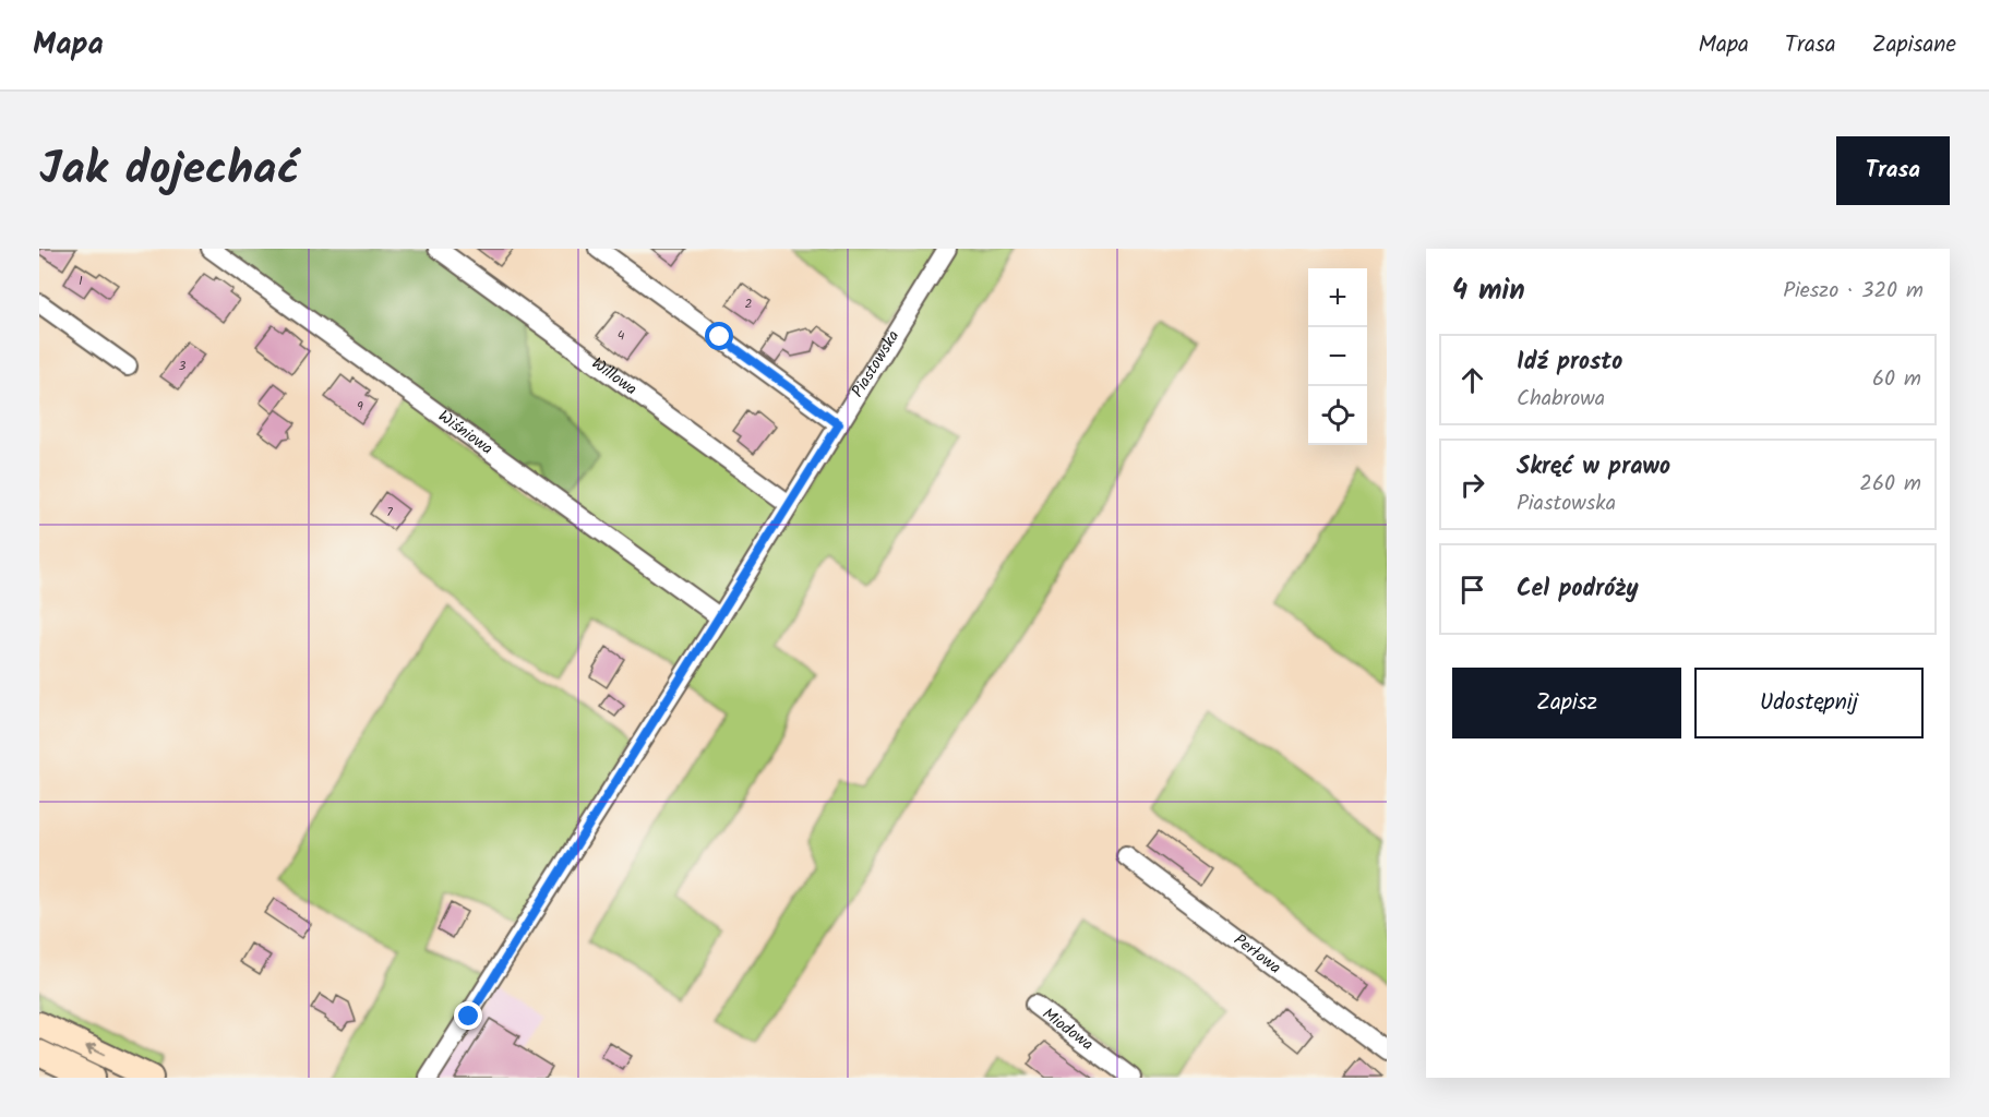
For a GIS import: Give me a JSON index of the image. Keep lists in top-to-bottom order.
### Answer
{
  "streets": {
    "street": [
      "Piastowska",
      "Willowa",
      "Wiśniowa",
      "Perłowa",
      "Miodowa"
    ]
  },
  "crossings": [
    ["Piastowska", "Willowa"],
    ["Piastowska", "Wiśniowa"]
  ],
  "house_numbers": [
    "1",
    "2",
    "4",
    "3",
    "9",
    "7"
  ],
  "page": {
    "header": "Mapa",
    "nav": ["Mapa", "Trasa", "Zapisane"],
    "title": "Jak dojechać",
    "buttons": [
      "Trasa",
      ["Zapisz", "Udostępnij"]
    ],
    "heading": ["4 min", "Pieszo · 320 m"],
    "map_buttons": ["+", "−"],
    "list": [
      ["Idź prosto", "Chabrowa", "60 m"],
      ["Skręć w prawo", "Piastowska", "260 m"],
      "Cel podróży"
    ]
  }
}
